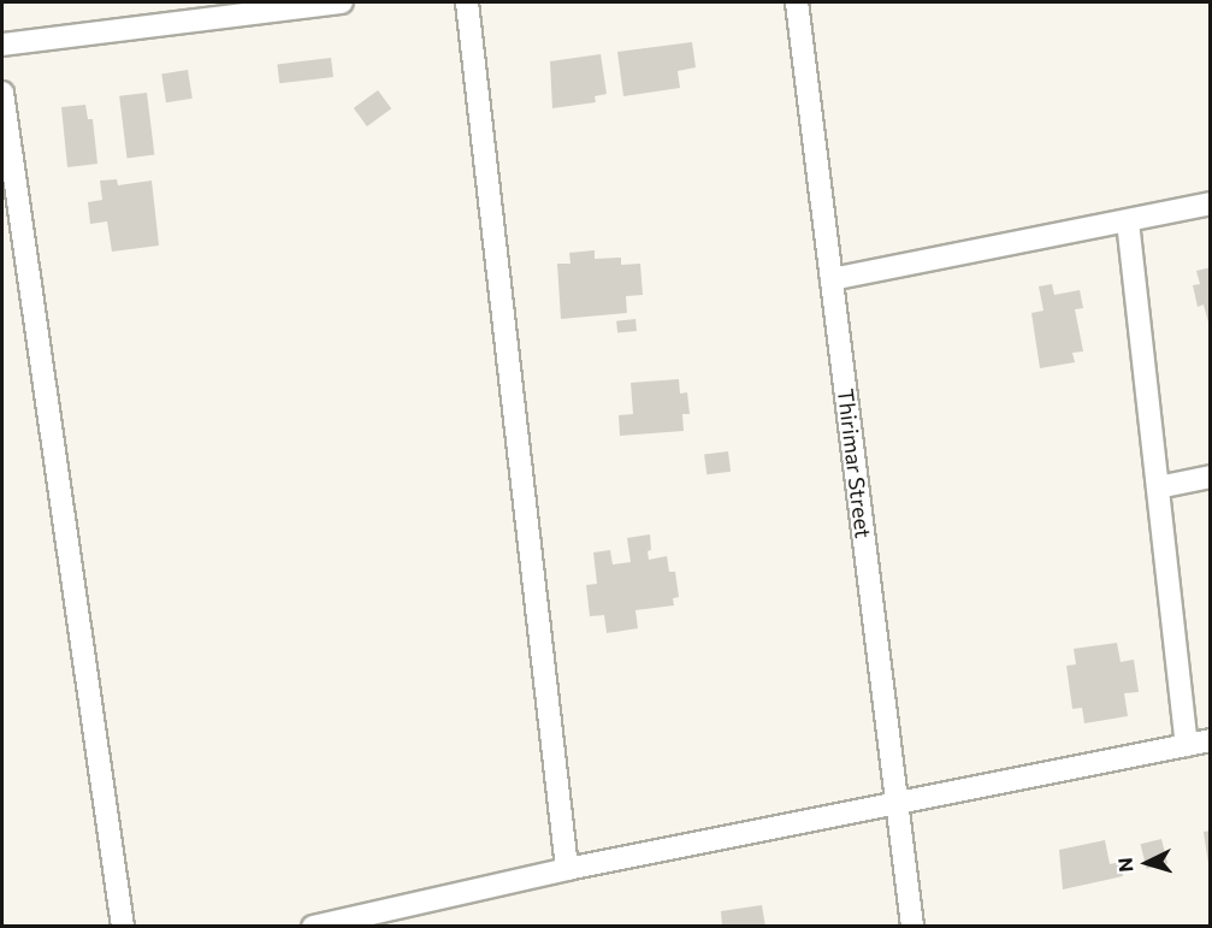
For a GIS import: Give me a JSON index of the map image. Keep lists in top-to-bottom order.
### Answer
{
  "streets": {
    "street": ["Thirimar Street"]
  },
  "north": "left"
}
